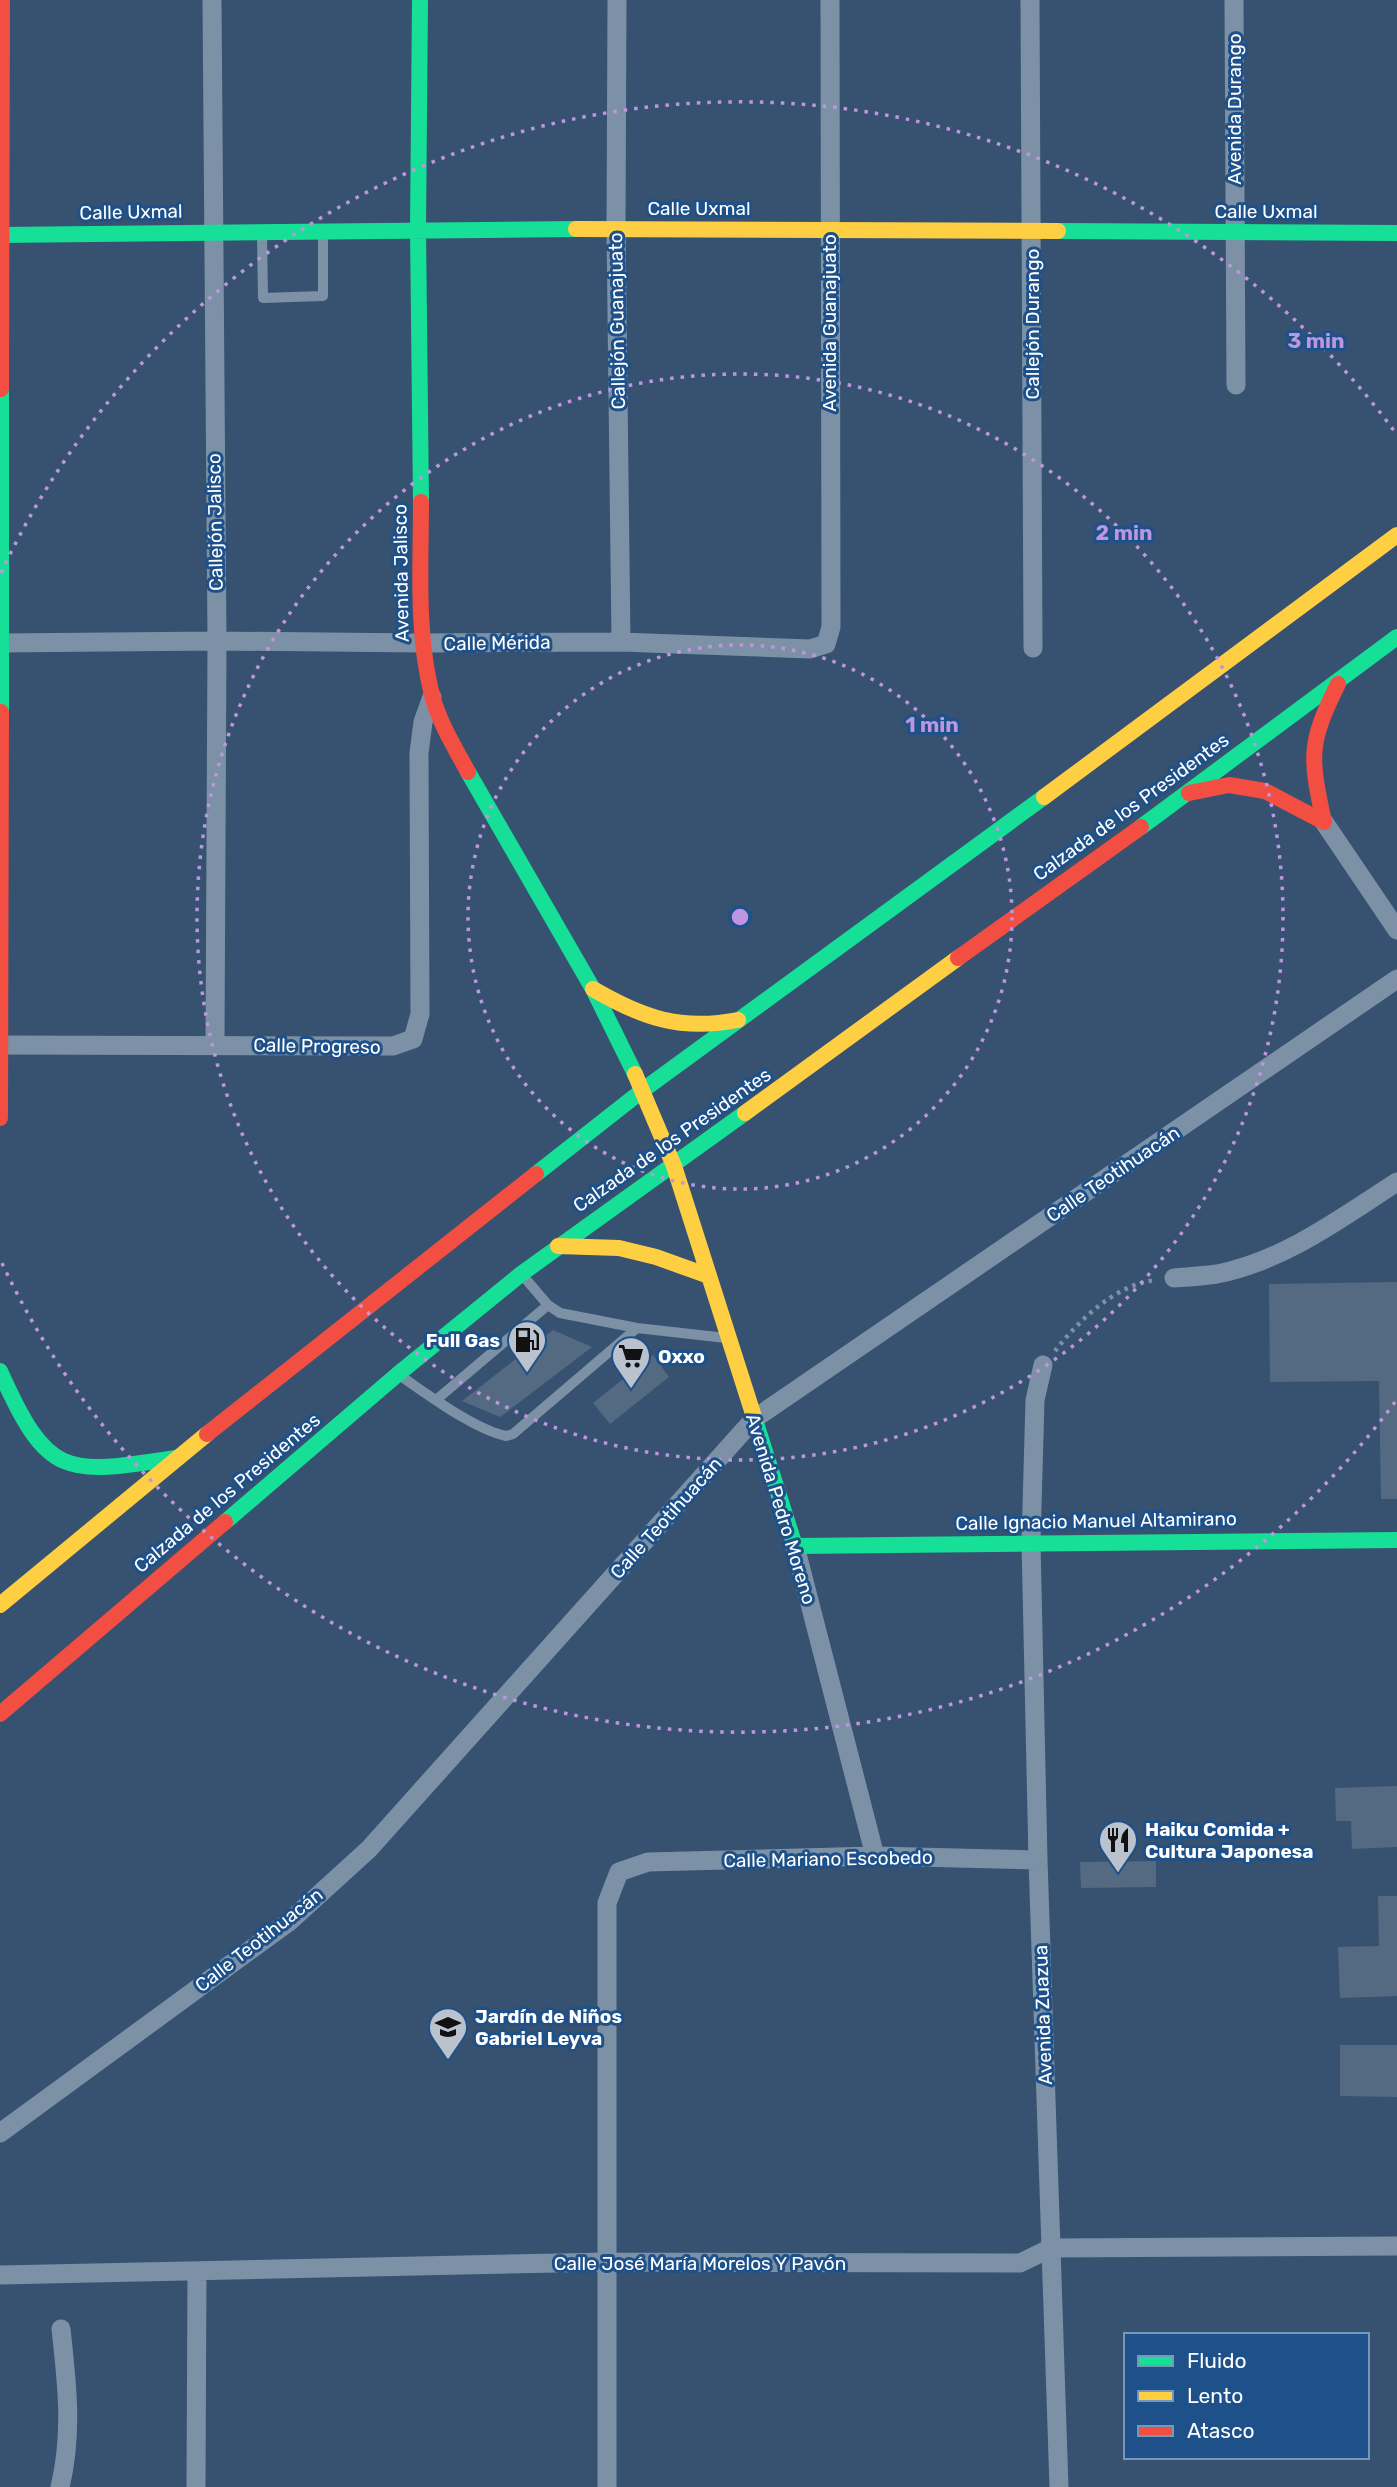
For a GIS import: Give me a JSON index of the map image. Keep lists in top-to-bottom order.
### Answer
{
  "streets": {
    "main road": [
      "Calle Uxmal",
      "Avenida Jalisco",
      "Calzada de los Presidentes",
      "Avenida Pedro Moreno",
      "Calle Ignacio Manuel Altamirano"
    ],
    "street": [
      "Avenida Durango",
      "Callejón Guanajuato",
      "Avenida Guanajuato",
      "Callejón Durango",
      "Callejón Jalisco",
      "Calle Mérida",
      "Calle Progreso",
      "Calle Teotihuacán",
      "Calle Mariano Escobedo",
      "Avenida Zuazua",
      "Calle José María Morelos Y Pavón"
    ]
  },
  "crossings": [
    ["Avenida Durango", "Calle Uxmal"],
    ["Calle Uxmal", "Callejón Guanajuato"],
    ["Calle Uxmal", "Avenida Guanajuato"],
    ["Calle Uxmal", "Callejón Durango"],
    ["Calle Uxmal", "Callejón Jalisco"],
    ["Calle Uxmal", "Avenida Jalisco"],
    ["Callejón Guanajuato", "Calle Mérida"],
    ["Avenida Guanajuato", "Calle Mérida"],
    ["Callejón Jalisco", "Calle Mérida"],
    ["Callejón Jalisco", "Calle Progreso"],
    ["Avenida Jalisco", "Calle Mérida"],
    ["Avenida Jalisco", "Calzada de los Presidentes"],
    ["Avenida Jalisco", "Calle Progreso"],
    ["Avenida Jalisco", "Avenida Pedro Moreno"],
    ["Calzada de los Presidentes", "Avenida Pedro Moreno"],
    ["Calle Teotihuacán", "Avenida Pedro Moreno"],
    ["Avenida Pedro Moreno", "Calle Ignacio Manuel Altamirano"],
    ["Avenida Pedro Moreno", "Calle Mariano Escobedo"],
    ["Calle Ignacio Manuel Altamirano", "Avenida Zuazua"],
    ["Calle Mariano Escobedo", "Avenida Zuazua"],
    ["Calle Mariano Escobedo", "Calle José María Morelos Y Pavón"],
    ["Avenida Zuazua", "Calle José María Morelos Y Pavón"]
  ],
  "places": {
    "fuel station": ["Full Gas"],
    "supermarket": ["Oxxo"],
    "restaurant": ["Haiku Comida + Cultura Japonesa"],
    "school or university": ["Jardín de Niños Gabriel Leyva"]
  },
  "legend": ["Fluido", "Lento", "Atasco"],
  "rings": ["3 min", "2 min", "1 min"]
}
